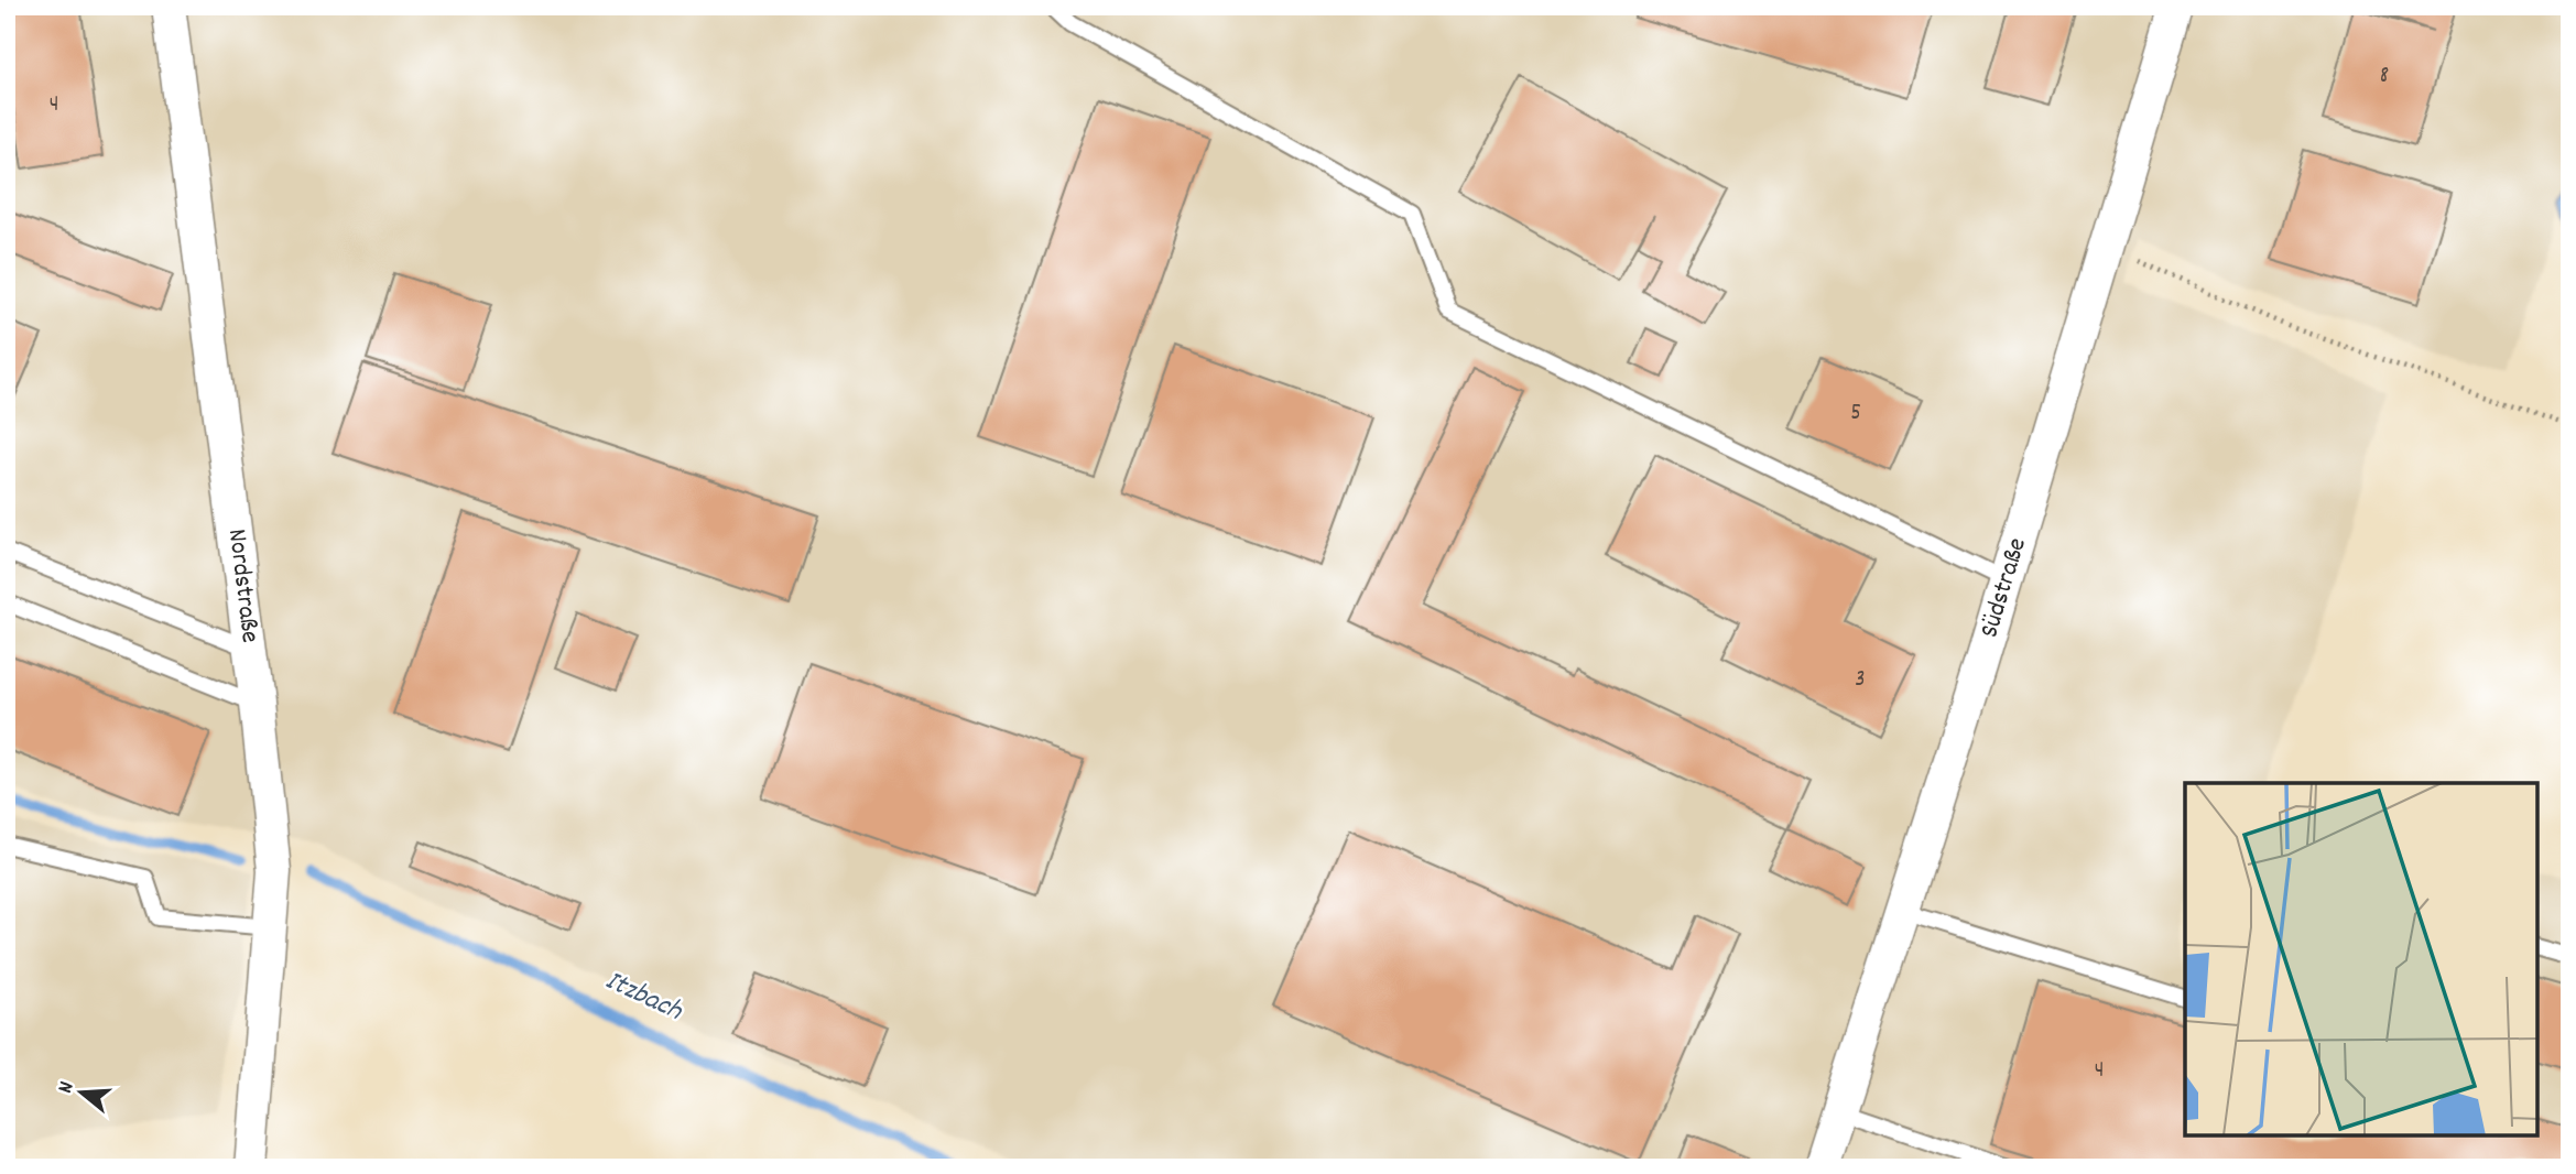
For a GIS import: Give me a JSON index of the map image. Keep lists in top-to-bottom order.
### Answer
{
  "streets": {
    "street": ["Nordstraße", "Südstraße"]
  },
  "water": ["Itzbach"],
  "house_numbers": [
    "8",
    "4",
    "5",
    "3",
    "4"
  ],
  "north": "left"
}
